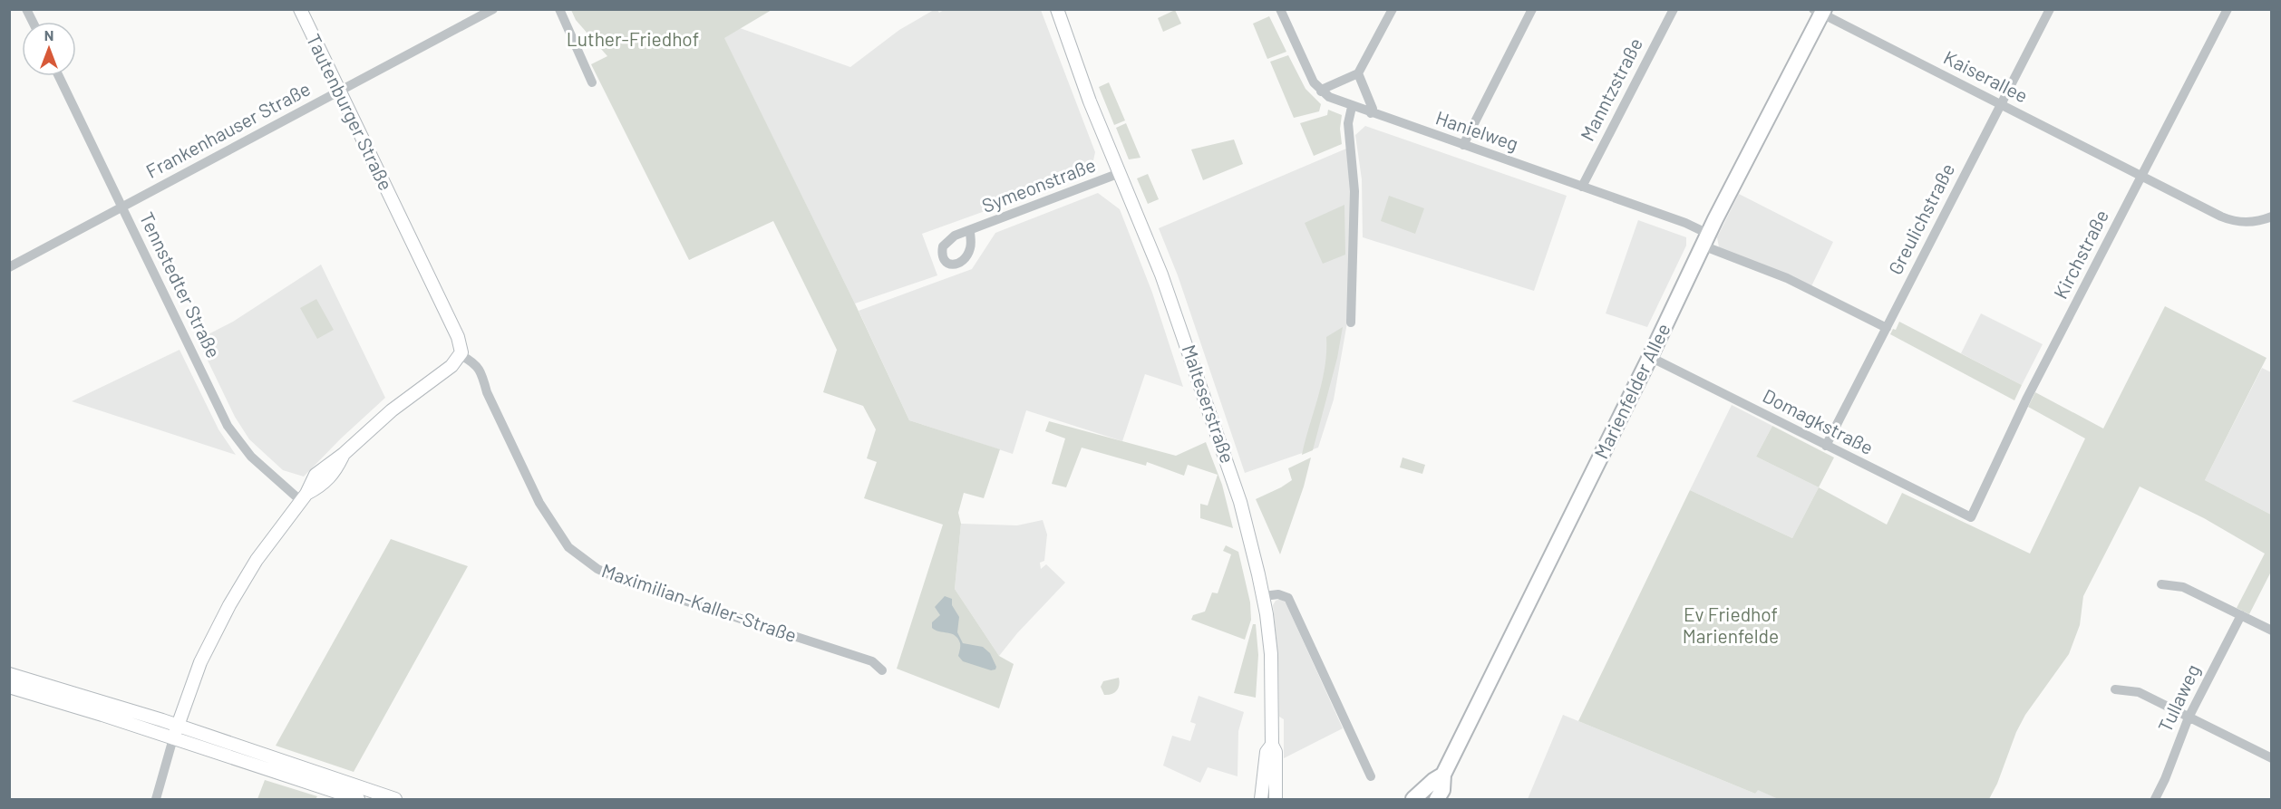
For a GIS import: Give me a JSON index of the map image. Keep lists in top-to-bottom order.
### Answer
{
  "streets": {
    "main road": ["Tautenburger Straße", "Marienfelder Allee", "Malteserstraße"],
    "street": [
      "Kaiserallee",
      "Manntzstraße",
      "Frankenhauser Straße",
      "Hanielweg",
      "Symeonstraße",
      "Greulichstraße",
      "Kirchstraße",
      "Tennstedter Straße",
      "Domagkstraße",
      "Maximilian-Kaller-Straße",
      "Tullaweg"
    ]
  },
  "crossings": [
    ["Kaiserallee", "Greulichstraße"],
    ["Kaiserallee", "Kirchstraße"],
    ["Kaiserallee", "Marienfelder Allee"],
    ["Manntzstraße", "Hanielweg"],
    ["Tautenburger Straße", "Frankenhauser Straße"],
    ["Tautenburger Straße", "Maximilian-Kaller-Straße"],
    ["Frankenhauser Straße", "Tennstedter Straße"],
    ["Hanielweg", "Greulichstraße"],
    ["Hanielweg", "Marienfelder Allee"],
    ["Symeonstraße", "Malteserstraße"],
    ["Greulichstraße", "Domagkstraße"],
    ["Kirchstraße", "Domagkstraße"],
    ["Marienfelder Allee", "Domagkstraße"]
  ],
  "parks": ["Luther-Friedhof", "Ev Friedhof Marienfelde"],
  "north": "top"
}
